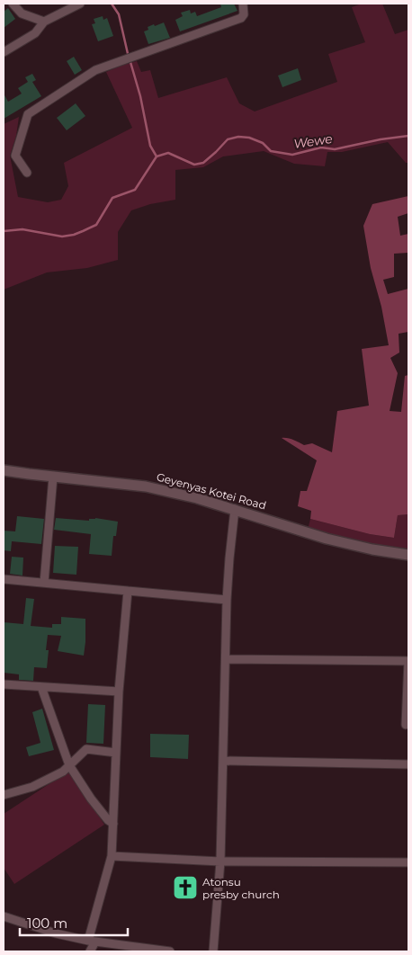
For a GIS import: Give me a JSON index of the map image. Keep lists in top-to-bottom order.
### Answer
{
  "streets": {
    "street": ["Geyenyas Kotei Road"]
  },
  "water": ["Wewe"],
  "places": {
    "church": ["Atonsu presby church"]
  },
  "scale_bar": "100 m"
}
